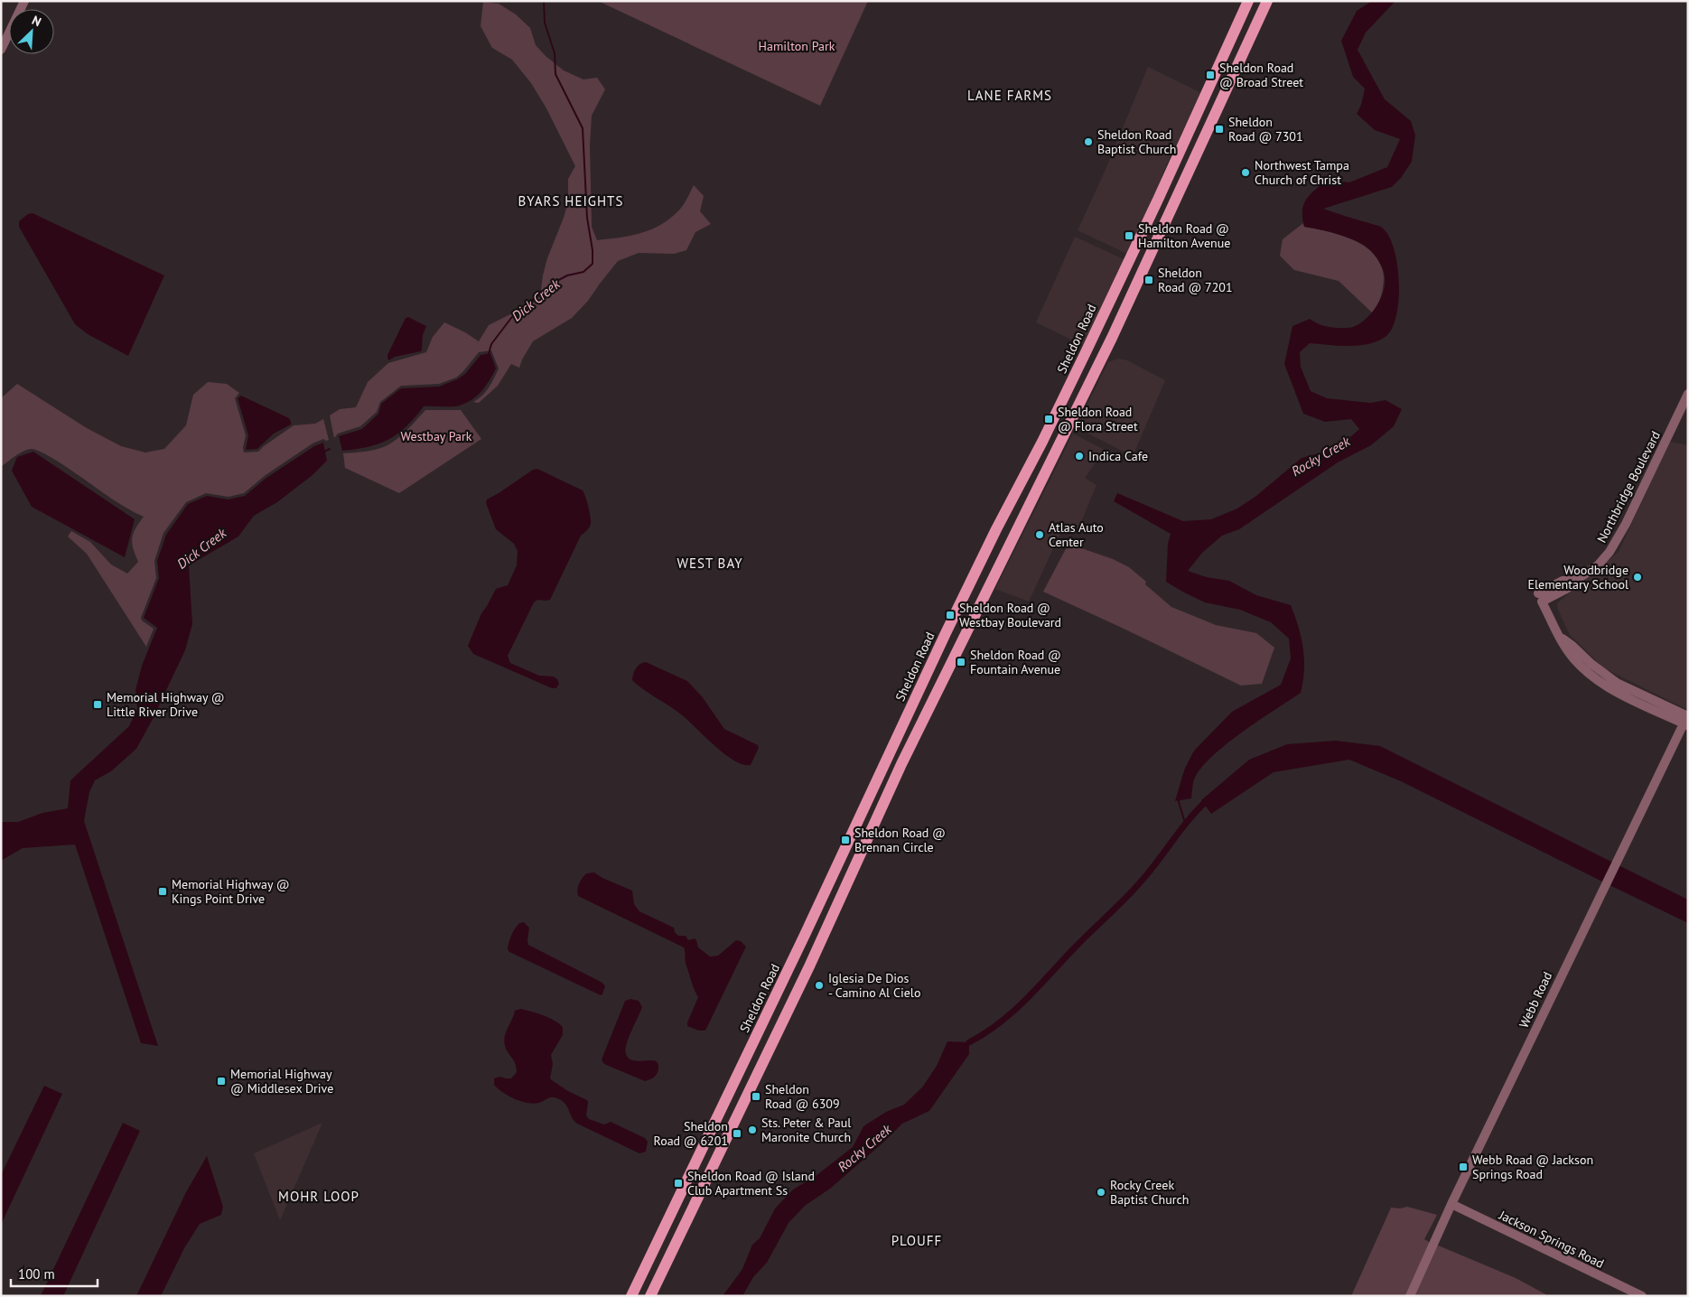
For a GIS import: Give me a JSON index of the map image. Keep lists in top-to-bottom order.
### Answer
{
  "streets": {
    "main road": ["Sheldon Road"],
    "street": ["Northbridge Boulevard", "Webb Road", "Jackson Springs Road"]
  },
  "crossings": [
    ["Northbridge Boulevard", "Webb Road"],
    ["Webb Road", "Jackson Springs Road"]
  ],
  "districts": [
    "LANE FARMS",
    "BYARS HEIGHTS",
    "WEST BAY",
    "MOHR LOOP",
    "PLOUFF"
  ],
  "water": ["Dick Creek", "Rocky Creek"],
  "parks": ["Hamilton Park", "Westbay Park"],
  "places": {
    "transit": [
      "Sheldon Road @ Broad Street",
      "Sheldon Road @ 7301",
      "Sheldon Road @ Hamilton Avenue",
      "Sheldon Road @ 7201",
      "Sheldon Road @ Flora Street",
      "Sheldon Road @ Westbay Boulevard",
      "Sheldon Road @ Fountain Avenue",
      "Memorial Highway @ Little River Drive",
      "Sheldon Road @ Brennan Circle",
      "Memorial Highway @ Kings Point Drive",
      "Memorial Highway @ Middlesex Drive",
      "Sheldon Road @ 6309",
      "Sheldon Road @ 6201",
      "Webb Road @ Jackson Springs Road",
      "Sheldon Road @ Island Club Apartment Ss"
    ],
    "other": [
      "Sheldon Road Baptist Church",
      "Northwest Tampa Church of Christ",
      "Indica Cafe",
      "Atlas Auto Center",
      "Woodbridge Elementary School",
      "Iglesia De Dios - Camino Al Cielo",
      "Sts. Peter & Paul Maronite Church",
      "Rocky Creek Baptist Church"
    ]
  },
  "scale_bar": "100 m",
  "north": "top right"
}
